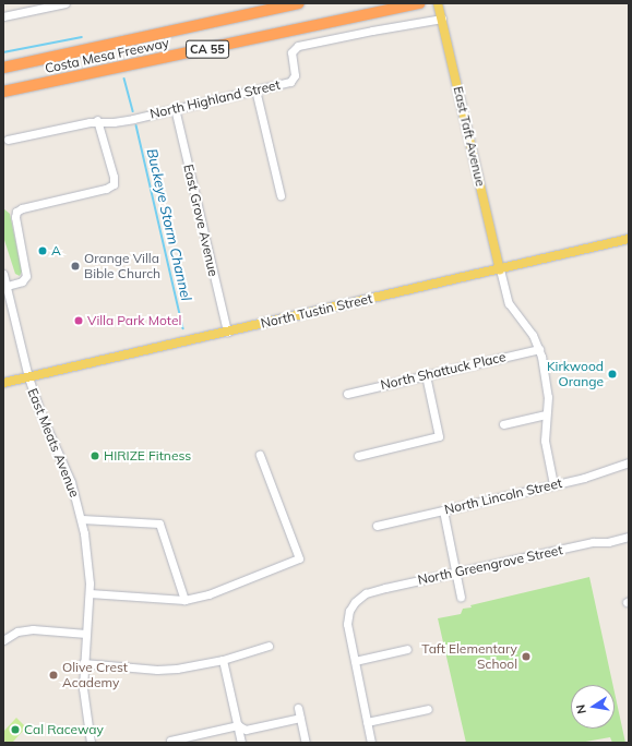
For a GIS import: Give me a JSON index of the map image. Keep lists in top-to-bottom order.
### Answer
{
  "streets": {
    "highway": ["CA 55", "Costa Mesa Freeway"],
    "main road": ["East Taft Avenue", "North Tustin Street"],
    "street": [
      "North Highland Street",
      "East Grove Avenue",
      "North Shattuck Place",
      "East Meats Avenue",
      "North Lincoln Street",
      "North Greengrove Street"
    ]
  },
  "crossings": [
    ["North Highland Street", "East Taft Avenue"],
    ["North Highland Street", "East Grove Avenue"],
    ["East Taft Avenue", "North Tustin Street"],
    ["East Grove Avenue", "North Tustin Street"],
    ["North Tustin Street", "East Meats Avenue"]
  ],
  "water": ["Buckeye Storm Channel"],
  "places": [
    "A",
    "Orange Villa Bible Church",
    "Villa Park Motel",
    "Kirkwood Orange",
    "HIRIZE Fitness",
    "Taft Elementary School",
    "Olive Crest Academy",
    "Cal Raceway"
  ],
  "north": "left"
}
